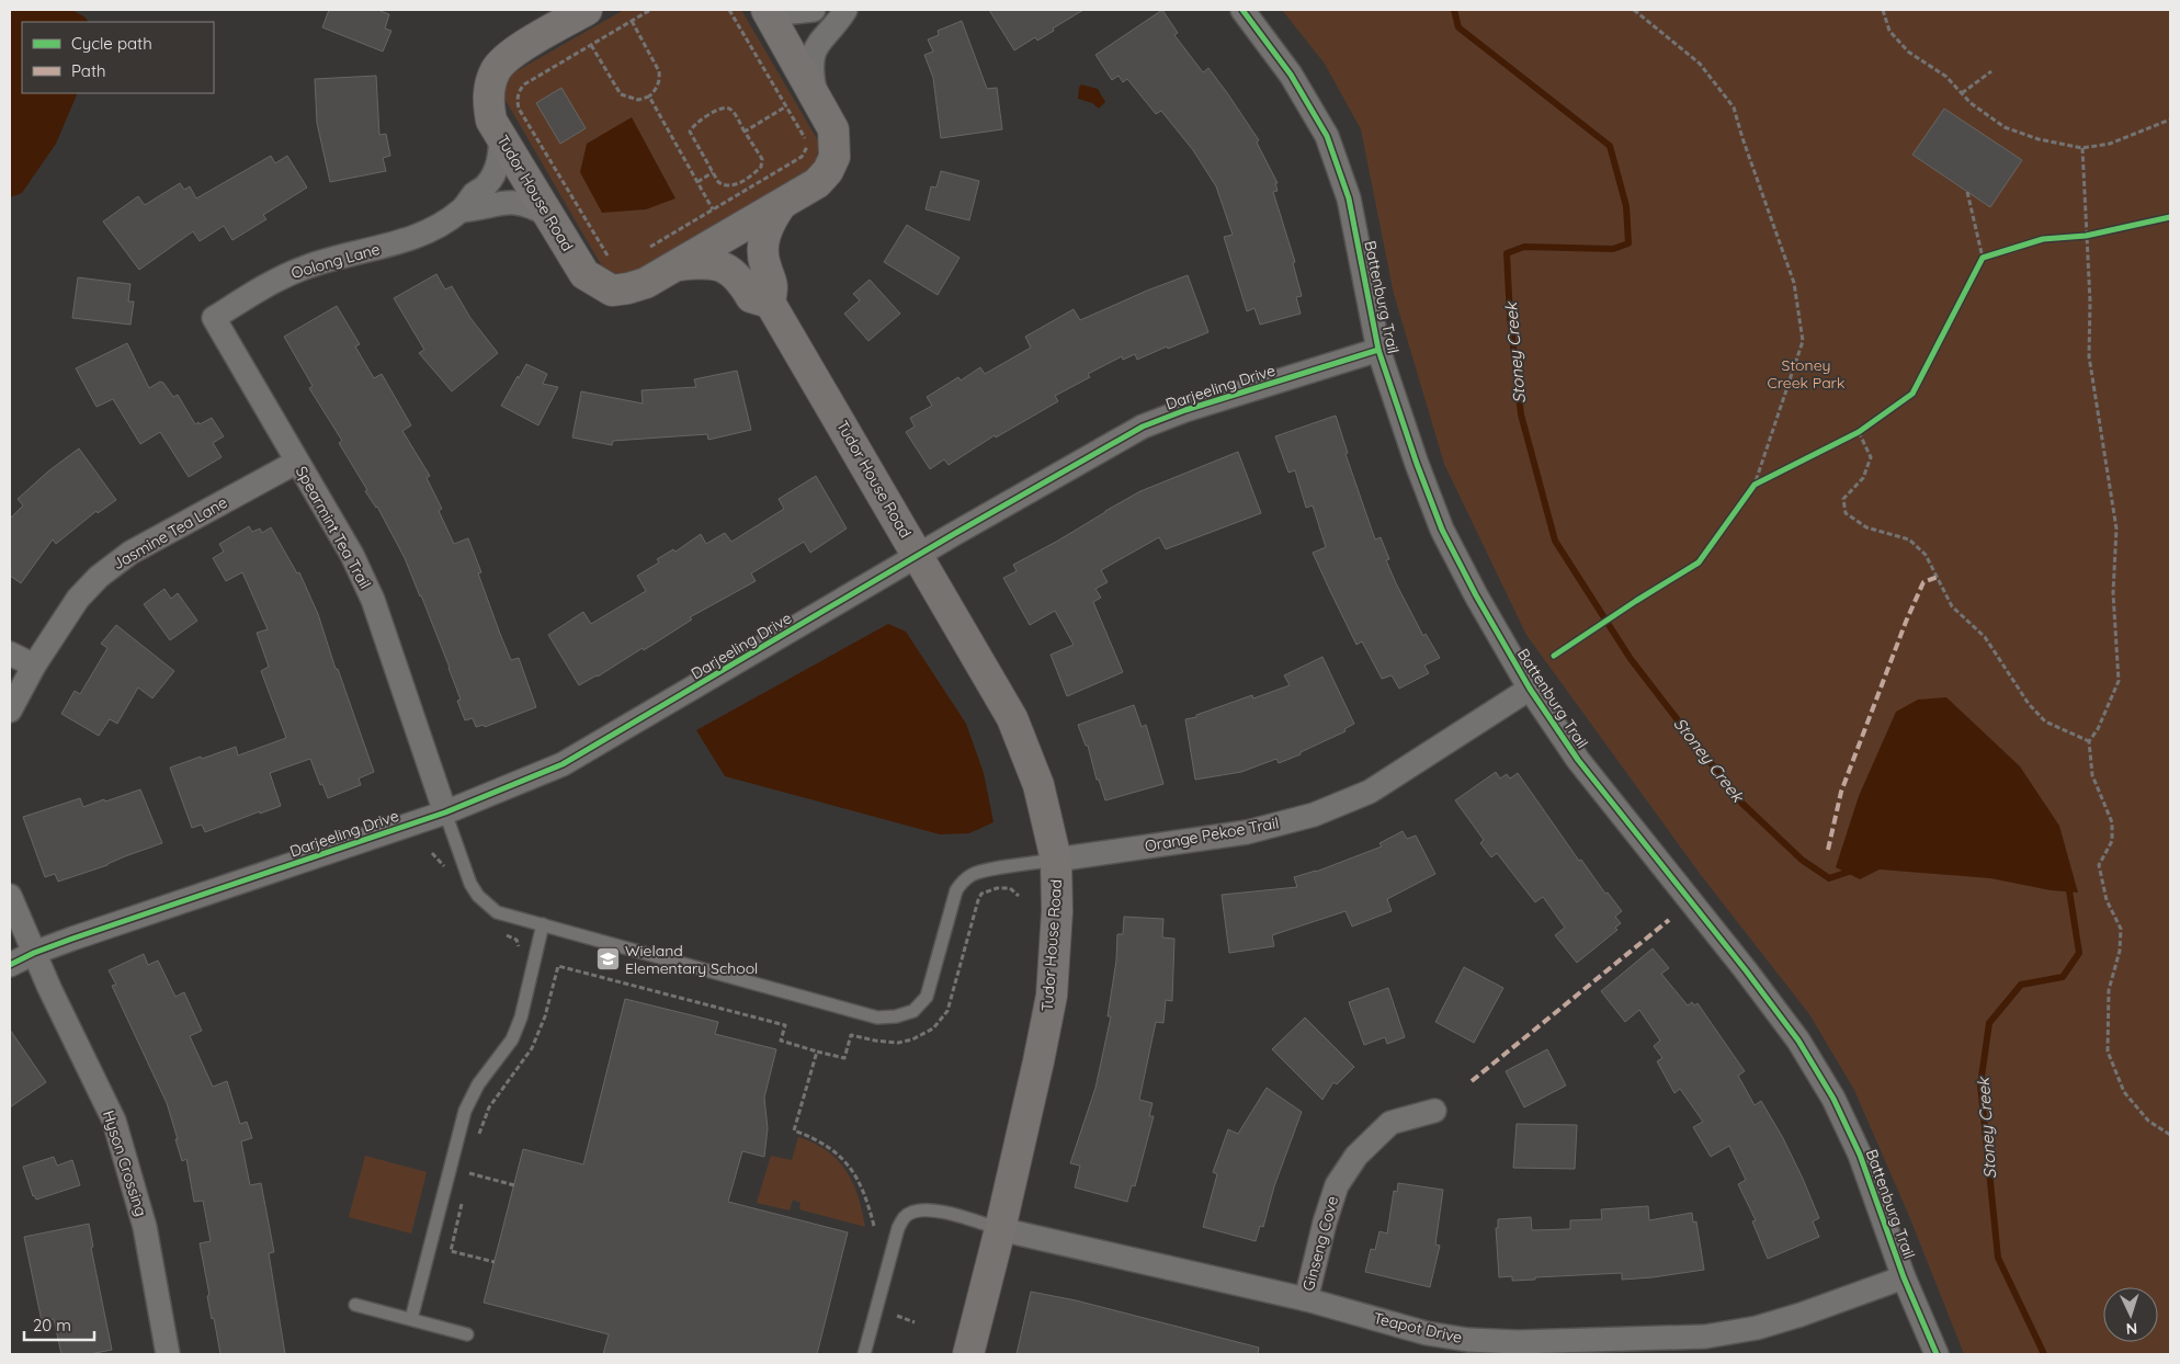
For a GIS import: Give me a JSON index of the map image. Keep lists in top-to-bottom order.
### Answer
{
  "streets": {
    "street": [
      "Tudor House Road",
      "Oolong Lane",
      "Battenburg Trail",
      "Darjeeling Drive",
      "Spearmint Tea Trail",
      "Jasmine Tea Lane",
      "Orange Pekoe Trail",
      "Hyson Crossing",
      "Ginseng Cove",
      "Teapot Drive"
    ]
  },
  "crossings": [
    ["Tudor House Road", "Oolong Lane"],
    ["Tudor House Road", "Darjeeling Drive"],
    ["Tudor House Road", "Orange Pekoe Trail"],
    ["Tudor House Road", "Teapot Drive"],
    ["Oolong Lane", "Spearmint Tea Trail"],
    ["Battenburg Trail", "Darjeeling Drive"],
    ["Battenburg Trail", "Orange Pekoe Trail"],
    ["Battenburg Trail", "Teapot Drive"],
    ["Darjeeling Drive", "Spearmint Tea Trail"],
    ["Darjeeling Drive", "Hyson Crossing"],
    ["Spearmint Tea Trail", "Jasmine Tea Lane"],
    ["Ginseng Cove", "Teapot Drive"]
  ],
  "water": ["Stoney Creek"],
  "parks": ["Stoney Creek Park"],
  "places": {
    "school or university": ["Wieland Elementary School"]
  },
  "legend": ["Cycle path", "Path"],
  "scale_bar": "20 m",
  "north": "bottom"
}
